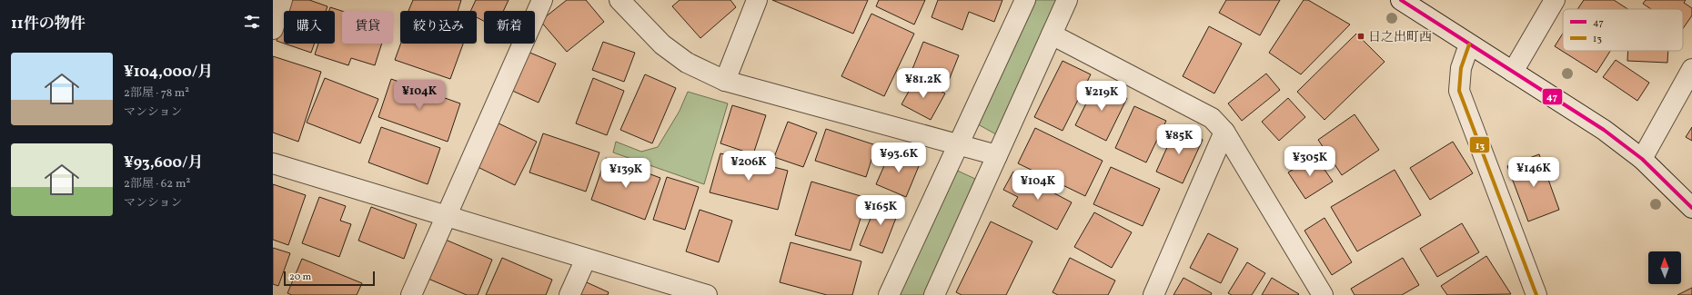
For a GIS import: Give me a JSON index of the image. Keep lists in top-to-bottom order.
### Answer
{
  "places": {
    "transit": ["日之出町西"]
  },
  "lines": ["transit line 47", "transit line 13"],
  "legend": ["47", "13"],
  "scale_bar": "20 m",
  "north": "top",
  "page": {
    "heading": "11件の物件",
    "chip": [
      "購入",
      "賃貸",
      "絞り込み",
      "新着"
    ],
    "list": [
      {
        "name": "¥104,000/月",
        "note": "2部屋 · 78 m² · マンション"
      },
      {
        "name": "¥93,600/月",
        "note": "2部屋 · 62 m² · マンション"
      }
    ],
    "price": [
      "¥81.2K",
      "¥104K",
      "¥219K",
      "¥85K",
      "¥93.6K",
      "¥305K",
      "¥206K",
      "¥146K",
      "¥139K",
      "¥104K",
      "¥165K"
    ],
    "scale": "20 m"
  }
}
